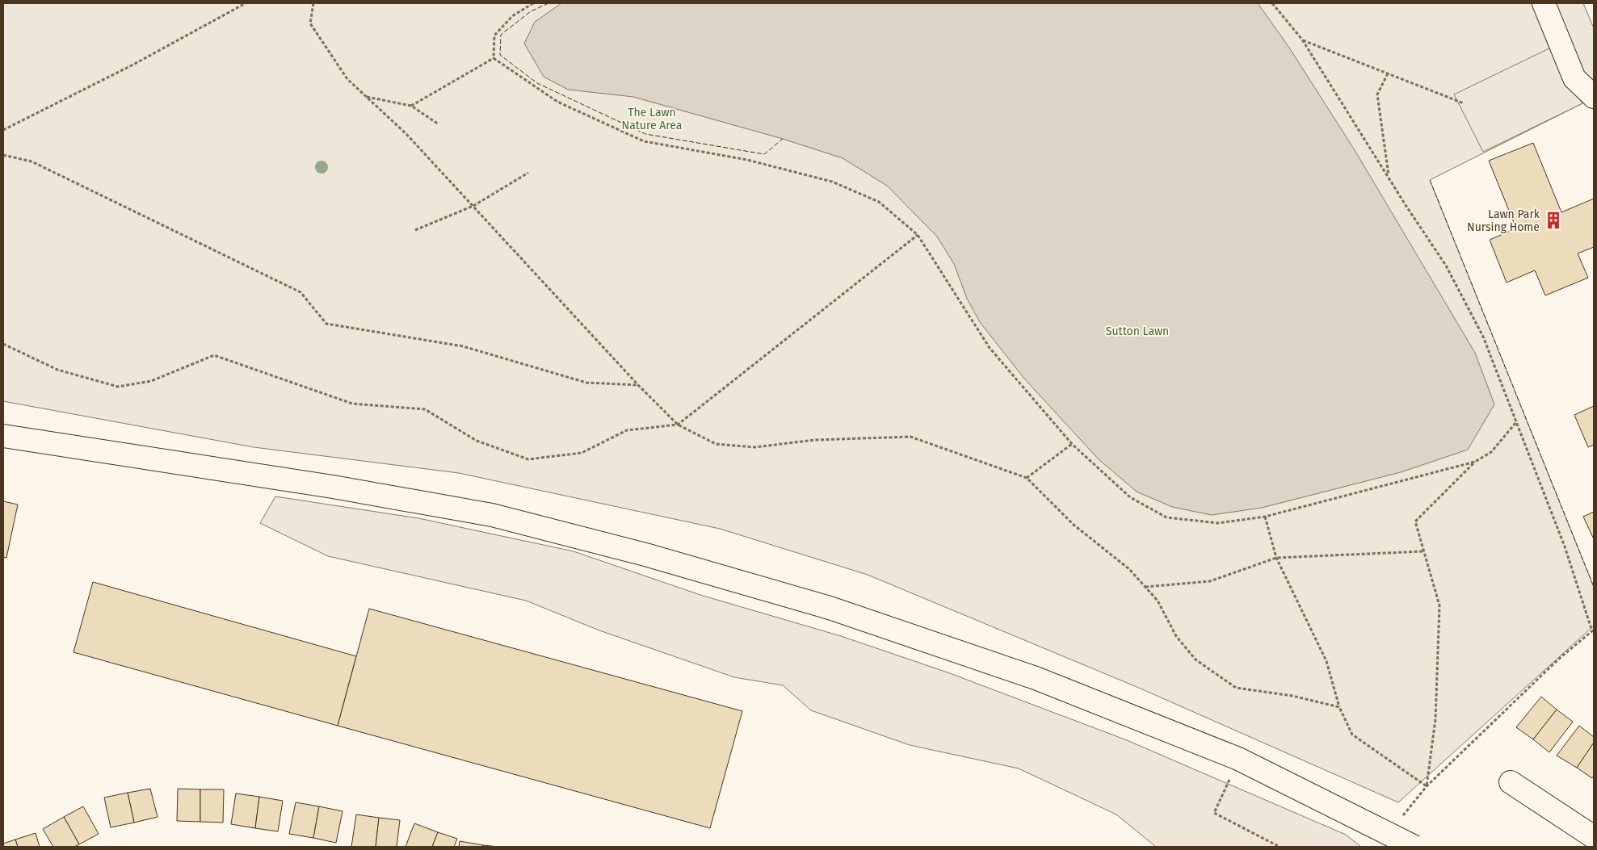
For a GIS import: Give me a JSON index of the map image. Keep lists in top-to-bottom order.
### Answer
{
  "parks": ["The Lawn Nature Area", "Sutton Lawn"],
  "places": {
    "building": ["Lawn Park Nursing Home"]
  }
}
